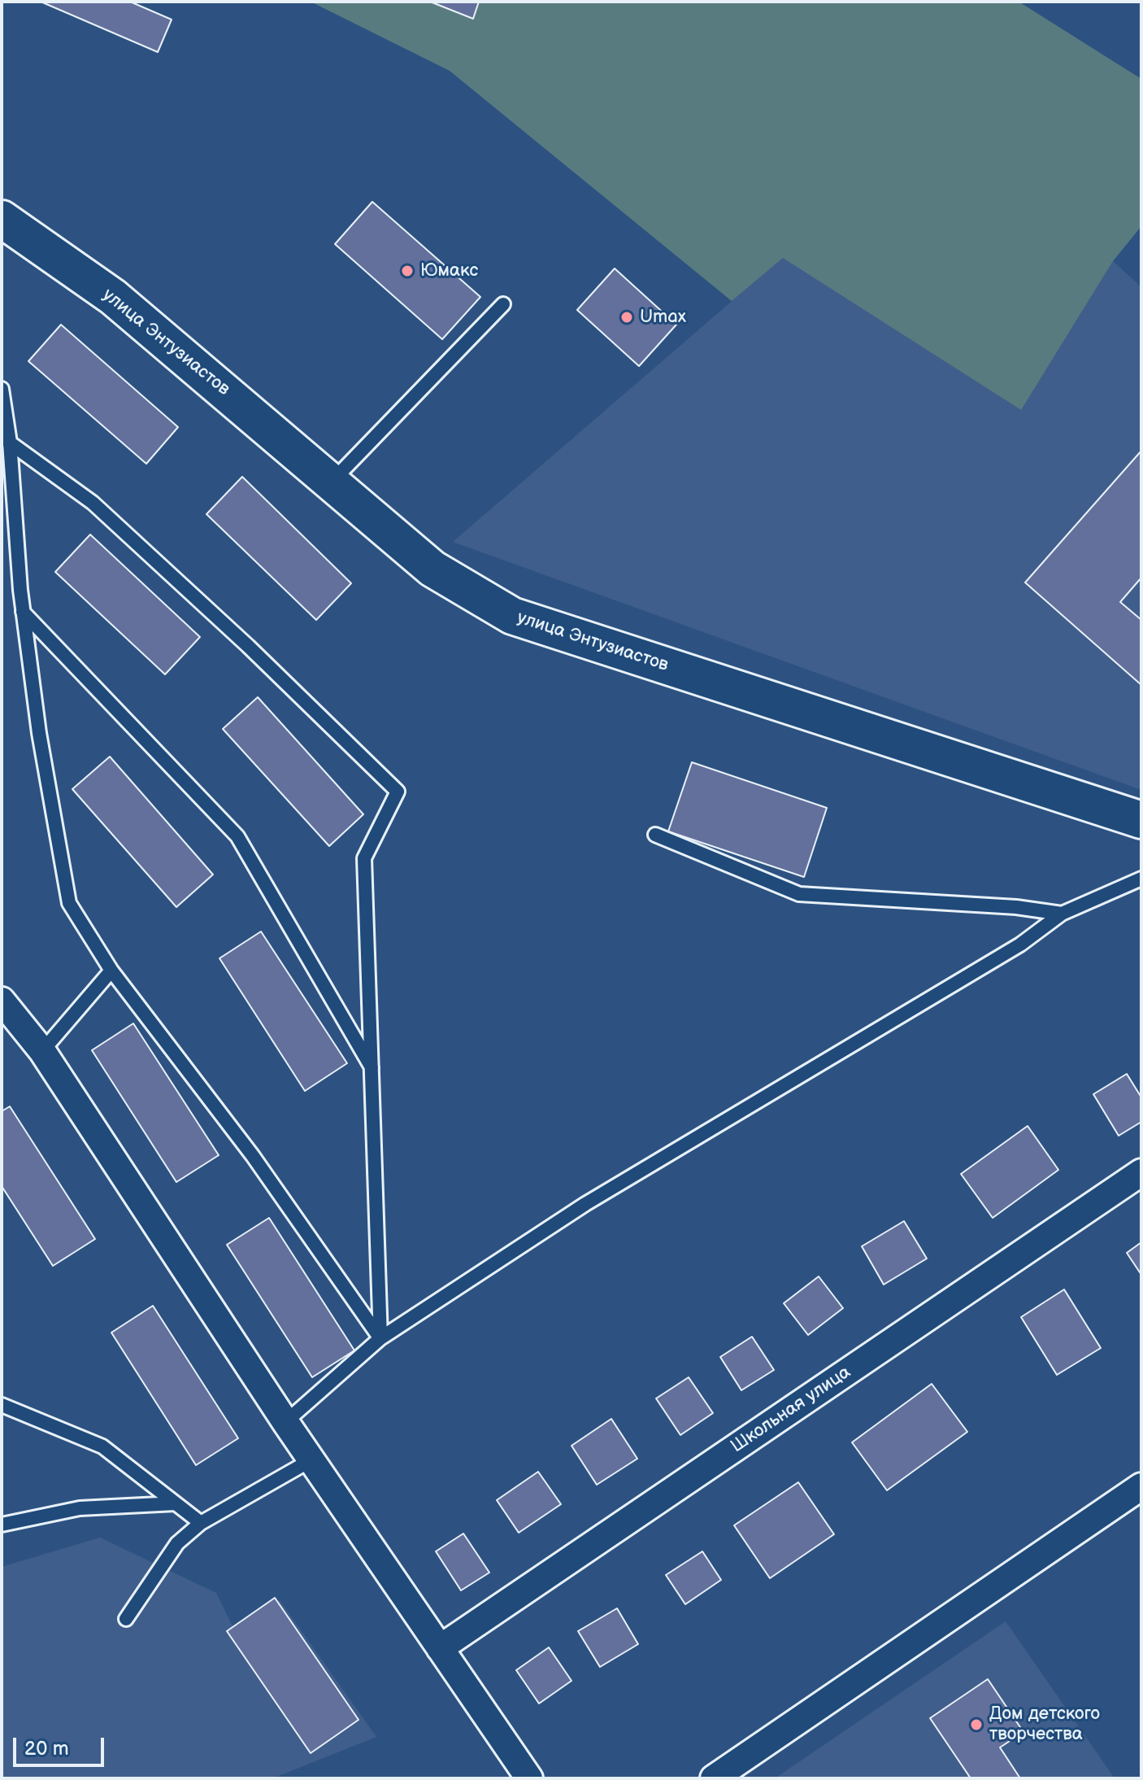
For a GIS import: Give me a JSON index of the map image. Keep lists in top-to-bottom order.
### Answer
{
  "streets": {
    "street": ["улица Энтузиастов", "Школьная улица"]
  },
  "places": ["Юмакс", "Umax", "Дом детского творчества"],
  "scale_bar": "20 m"
}
